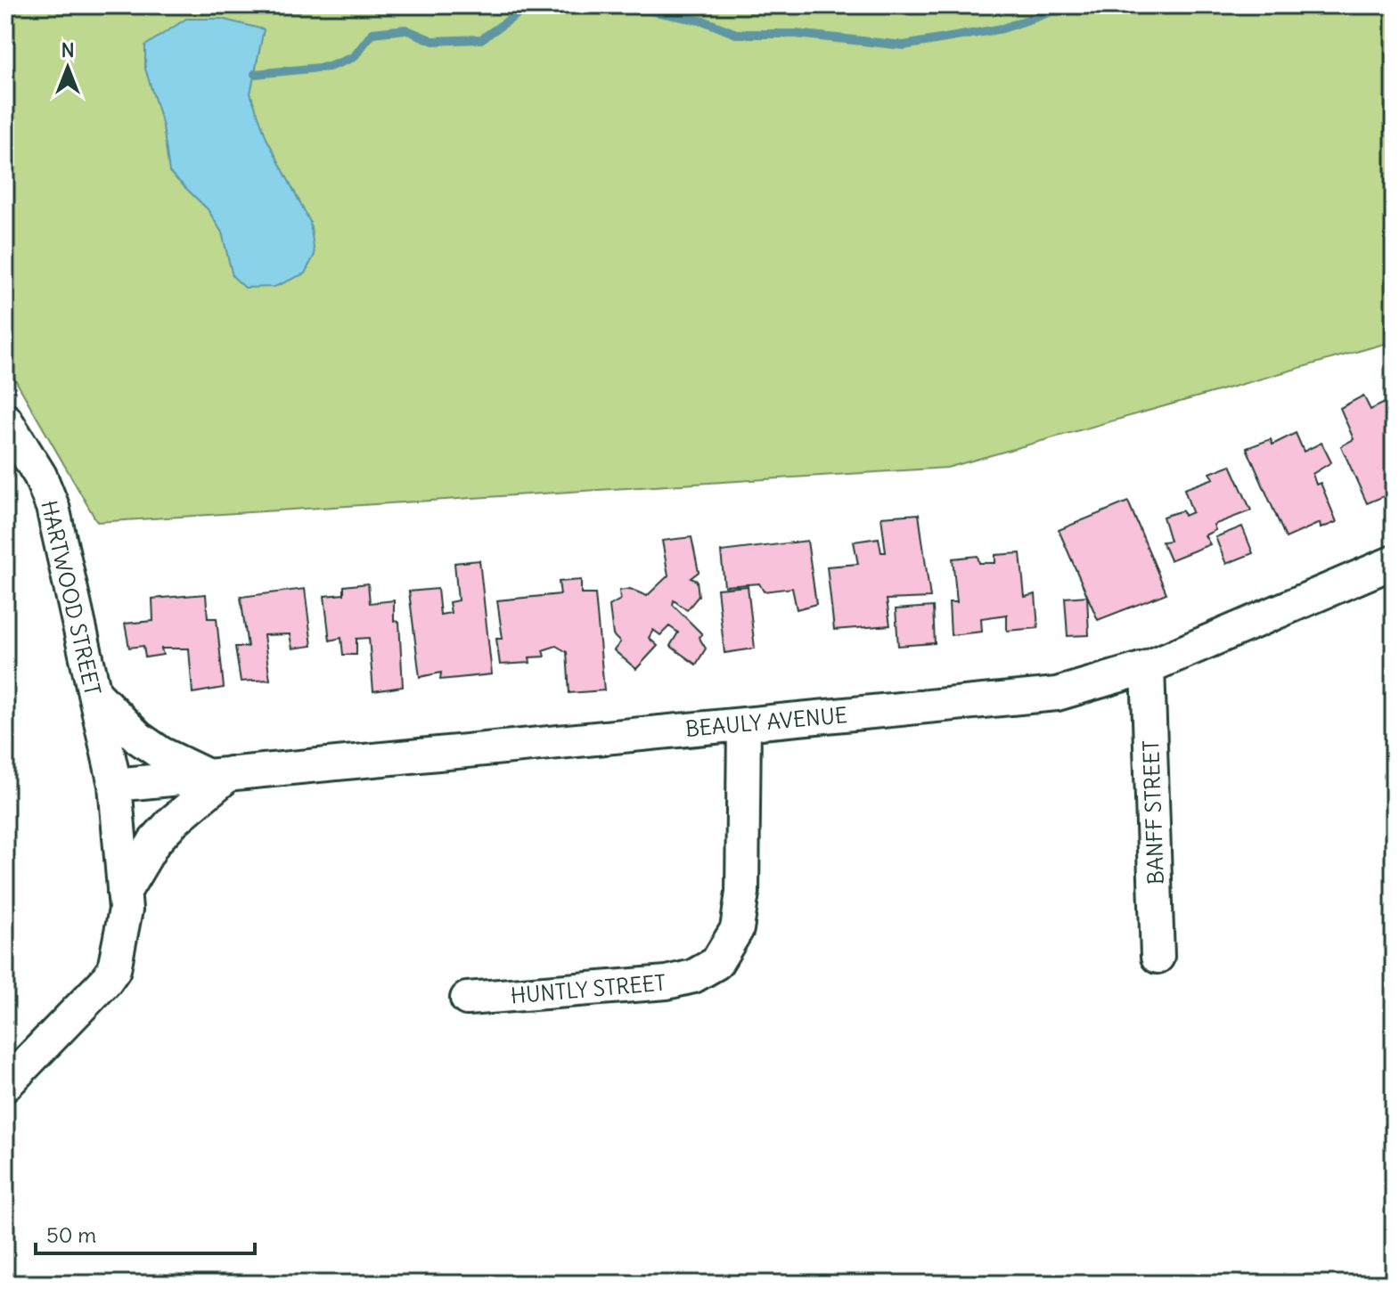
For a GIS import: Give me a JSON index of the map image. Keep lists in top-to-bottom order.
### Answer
{
  "streets": {
    "street": [
      "HARTWOOD STREET",
      "BEAULY AVENUE",
      "BANFF STREET",
      "HUNTLY STREET"
    ]
  },
  "crossings": [
    ["HARTWOOD STREET", "BEAULY AVENUE"],
    ["BEAULY AVENUE", "BANFF STREET"],
    ["BEAULY AVENUE", "HUNTLY STREET"]
  ],
  "scale_bar": "50 m",
  "north": "top"
}
